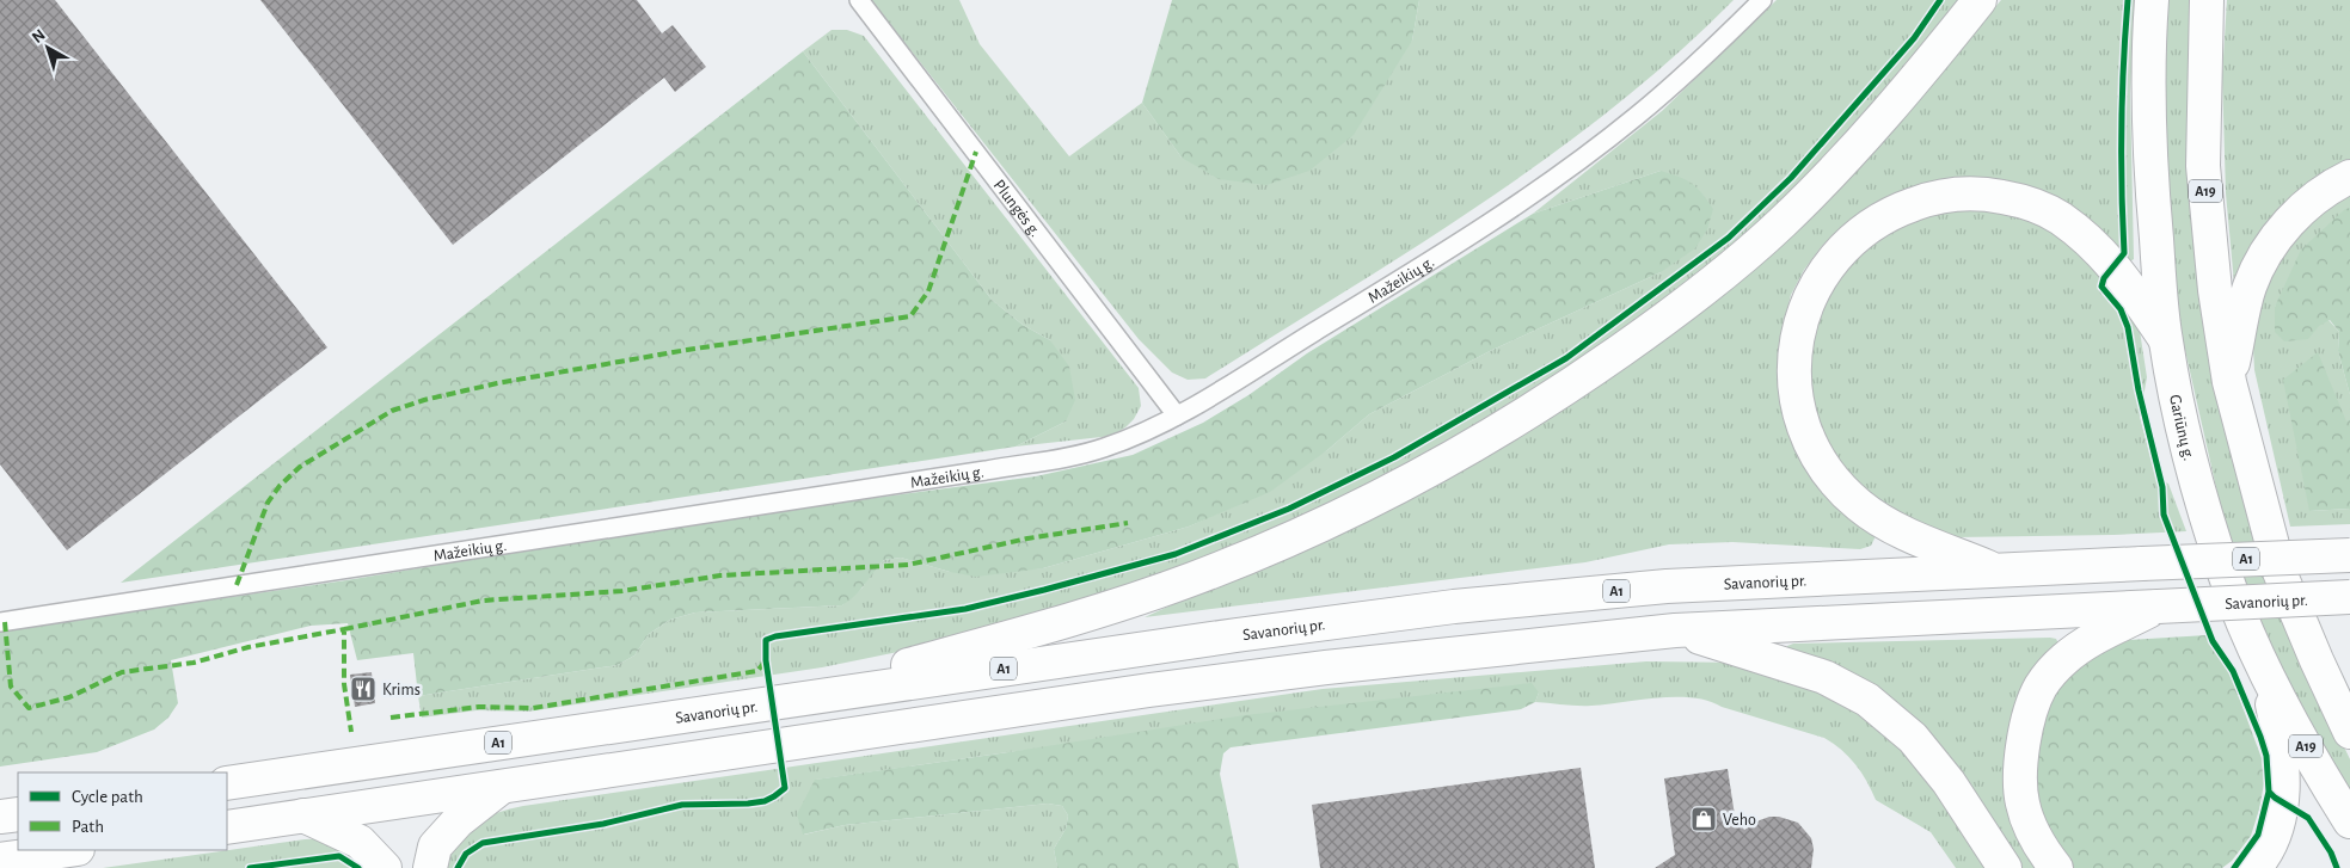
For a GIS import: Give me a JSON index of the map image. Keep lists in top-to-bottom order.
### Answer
{
  "streets": {
    "highway": [
      "A19",
      "Gariūnų g.",
      "A1",
      "Savanorių pr."
    ],
    "street": ["Plungės g.", "Mažeikių g."]
  },
  "crossings": [
    ["Plungės g.", "Mažeikių g."]
  ],
  "places": {
    "restaurant": ["Krims"],
    "shop": ["Veho"]
  },
  "legend": ["Cycle path", "Path"],
  "north": "top left"
}
